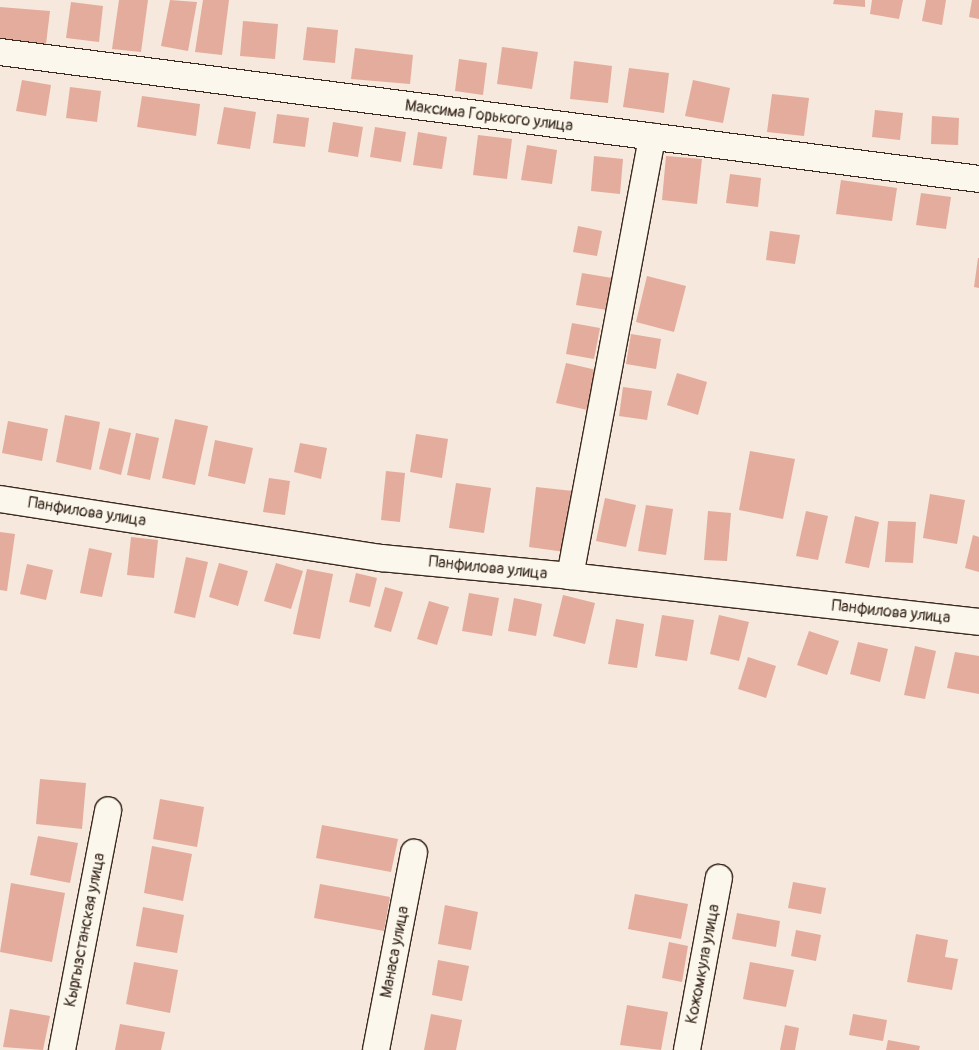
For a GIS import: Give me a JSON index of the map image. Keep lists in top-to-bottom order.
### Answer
{
  "streets": {
    "street": [
      "Максима Горького улица",
      "Панфилова улица",
      "Кыргызстанская улица",
      "Манаса улица",
      "Кожомкула улица"
    ]
  }
}
